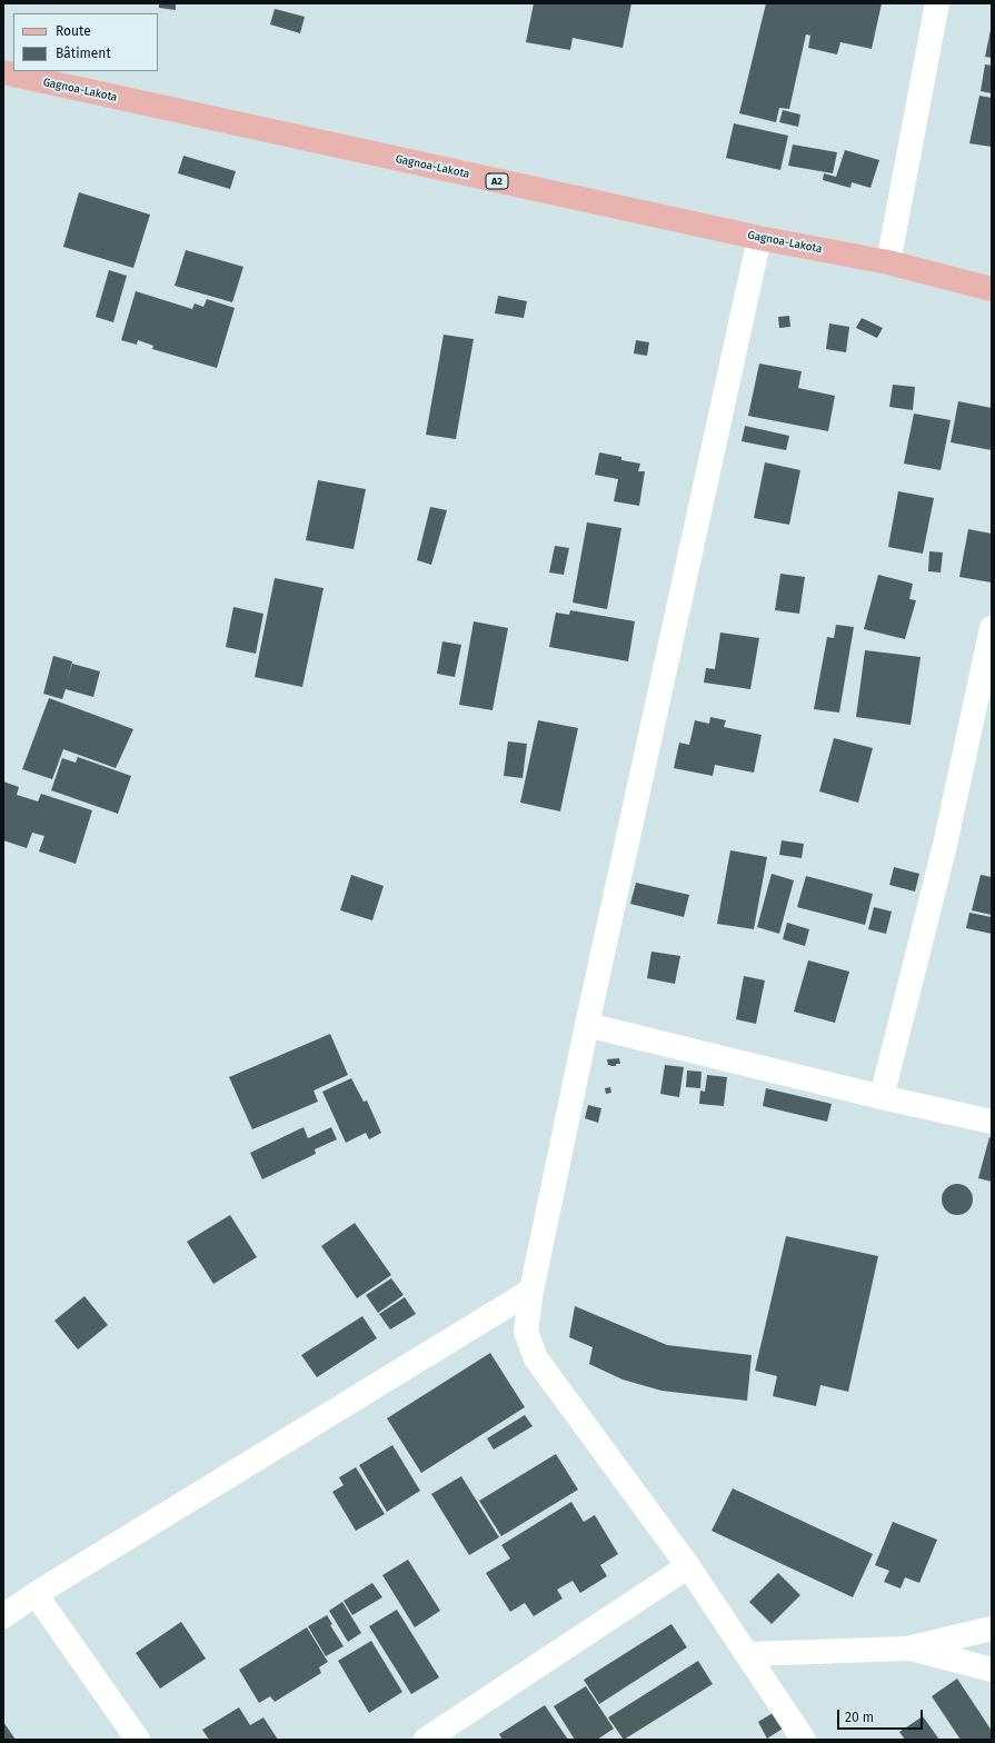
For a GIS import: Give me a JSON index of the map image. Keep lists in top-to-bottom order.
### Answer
{
  "streets": {
    "main road": ["Gagnoa-Lakota", "A2"]
  },
  "legend": ["Route", "Bâtiment"],
  "scale_bar": "20 m"
}
